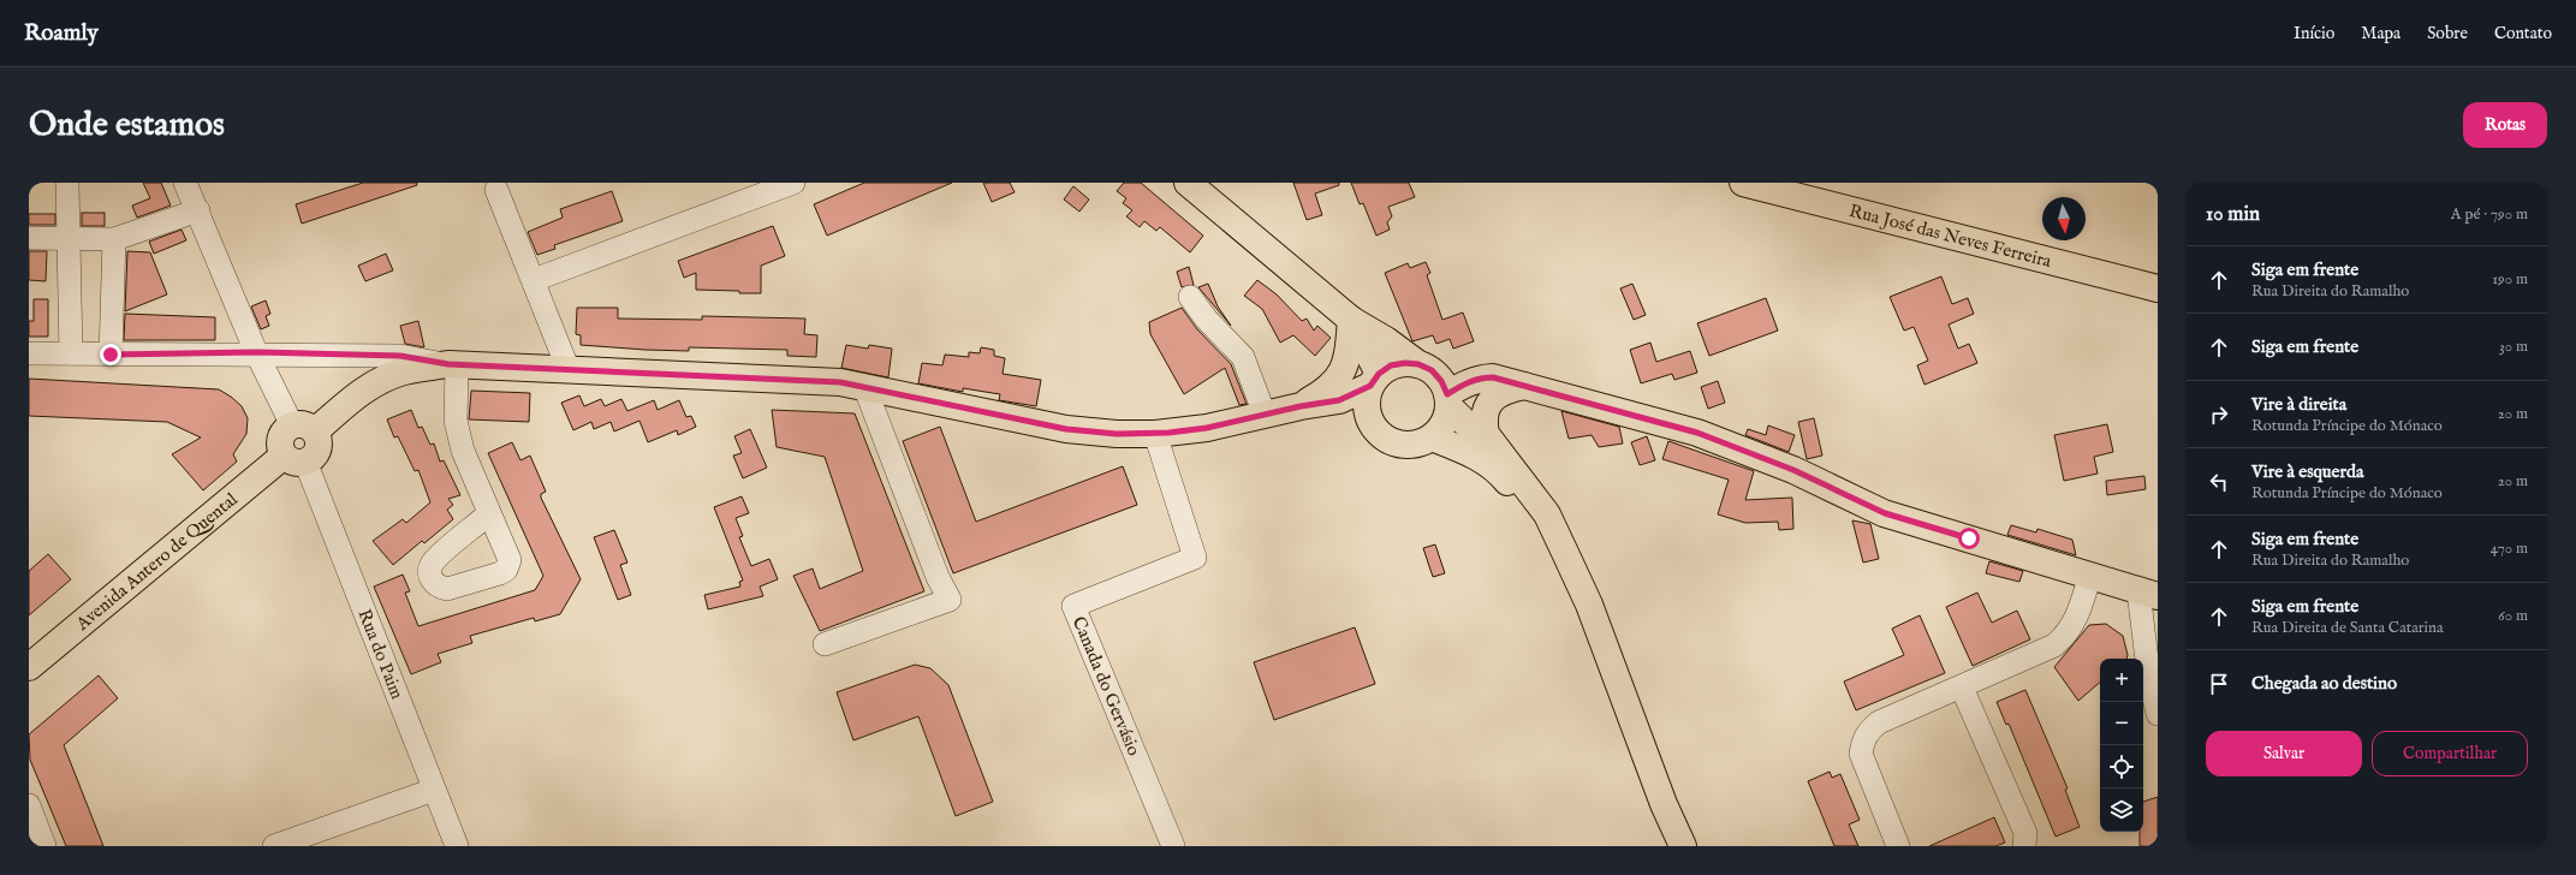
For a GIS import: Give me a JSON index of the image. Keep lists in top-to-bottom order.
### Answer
{
  "streets": {
    "main road": ["Rua José das Neves Ferreira", "Avenida Antero de Quental"],
    "street": ["Rua do Paim", "Canada do Gervásio"]
  },
  "crossings": [
    ["Avenida Antero de Quental", "Rua do Paim"]
  ],
  "north": "bottom",
  "page": {
    "header": "Roamly",
    "nav": [
      "Início",
      "Mapa",
      "Sobre",
      "Contato"
    ],
    "buttons": [
      "Rotas",
      ["Salvar", "Compartilhar"]
    ],
    "title": "Onde estamos",
    "heading": ["10 min", "A pé · 790 m"],
    "list": [
      ["Siga em frente", "Rua Direita do Ramalho", "190 m"],
      ["Siga em frente", "30 m"],
      ["Vire à direita", "Rotunda Príncipe do Mónaco", "20 m"],
      ["Vire à esquerda", "Rotunda Príncipe do Mónaco", "20 m"],
      ["Siga em frente", "Rua Direita do Ramalho", "470 m"],
      ["Siga em frente", "Rua Direita de Santa Catarina", "60 m"],
      "Chegada ao destino"
    ],
    "map_buttons": ["+", "−"]
  }
}
